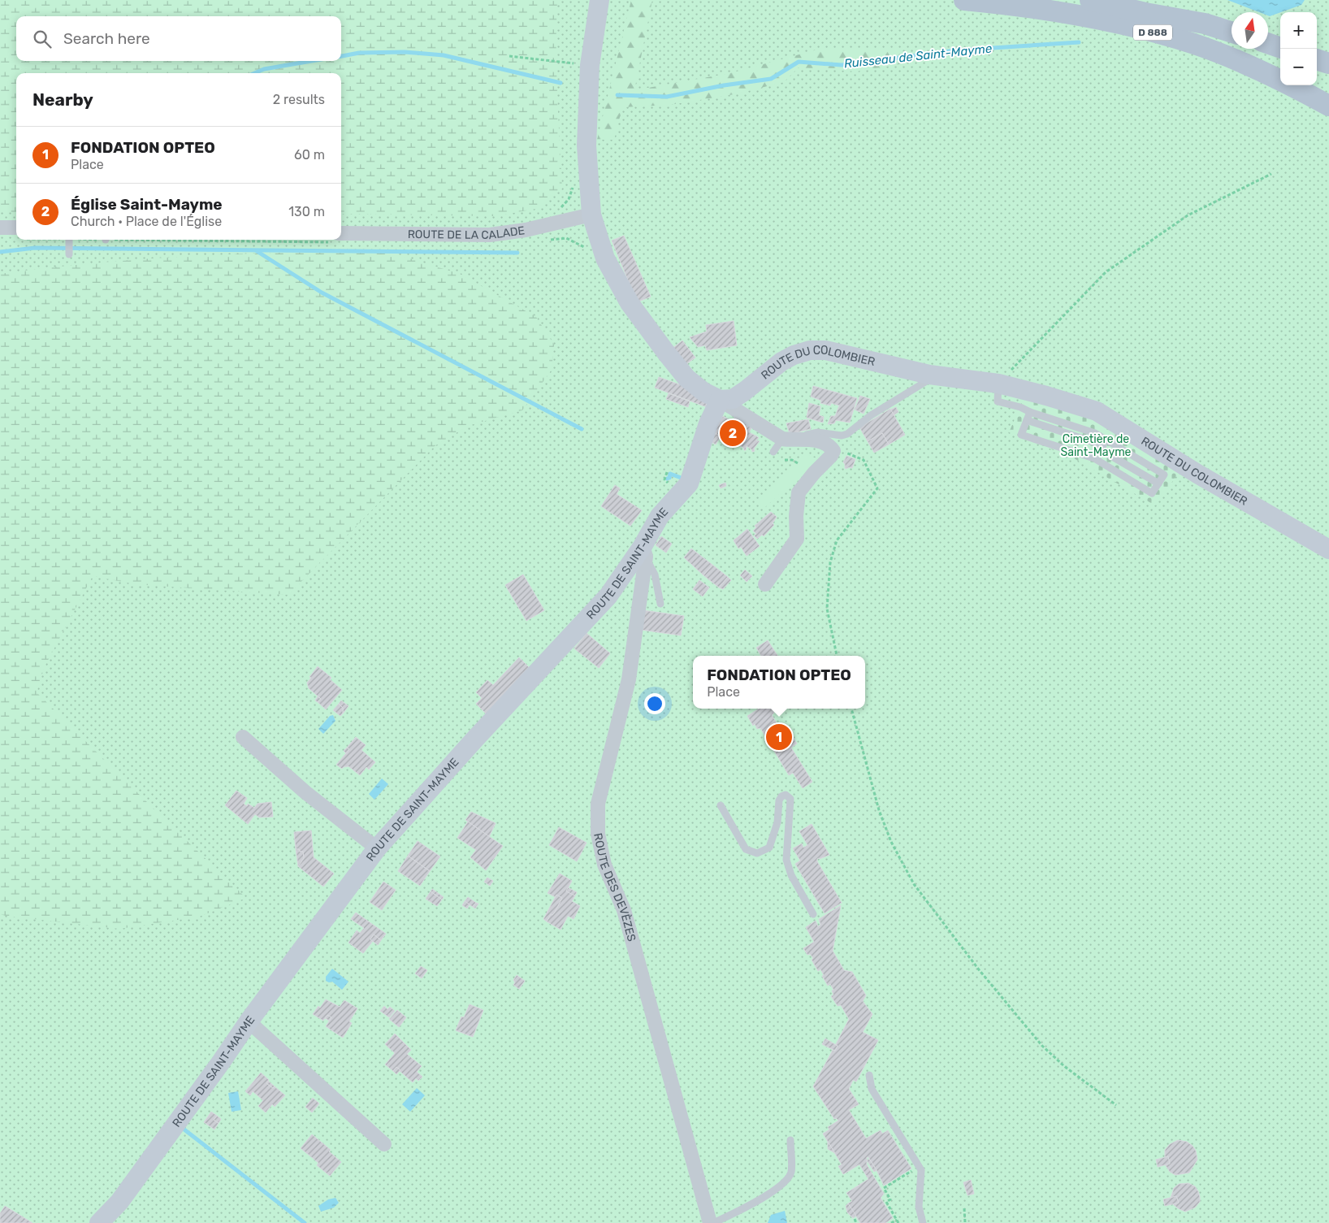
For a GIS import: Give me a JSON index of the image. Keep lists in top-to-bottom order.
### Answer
{
  "streets": {
    "main road": ["D 888"],
    "street": [
      "ROUTE DE LA CALADE",
      "ROUTE DU COLOMBIER",
      "ROUTE DE SAINT-MAYME",
      "ROUTE DES DEVÈZES"
    ]
  },
  "crossings": [
    ["ROUTE DU COLOMBIER", "ROUTE DE SAINT-MAYME"],
    ["ROUTE DE SAINT-MAYME", "ROUTE DES DEVÈZES"]
  ],
  "water": ["Ruisseau de Saint-Mayme"],
  "parks": ["Cimetière de Saint-Mayme"],
  "north": "top",
  "page": {
    "map_buttons": ["+", "−"],
    "search": "Search here",
    "heading": ["Nearby", "2 results"],
    "list": [
      {
        "mark": "1",
        "name": "FONDATION OPTEO",
        "note": "Place",
        "value": "60 m"
      },
      {
        "mark": "2",
        "name": "Église Saint-Mayme",
        "note": "Church · Place de l'Église",
        "value": "130 m"
      }
    ],
    "pins": ["2", "1"],
    "popup": ["FONDATION OPTEO", "Place"]
  }
}
